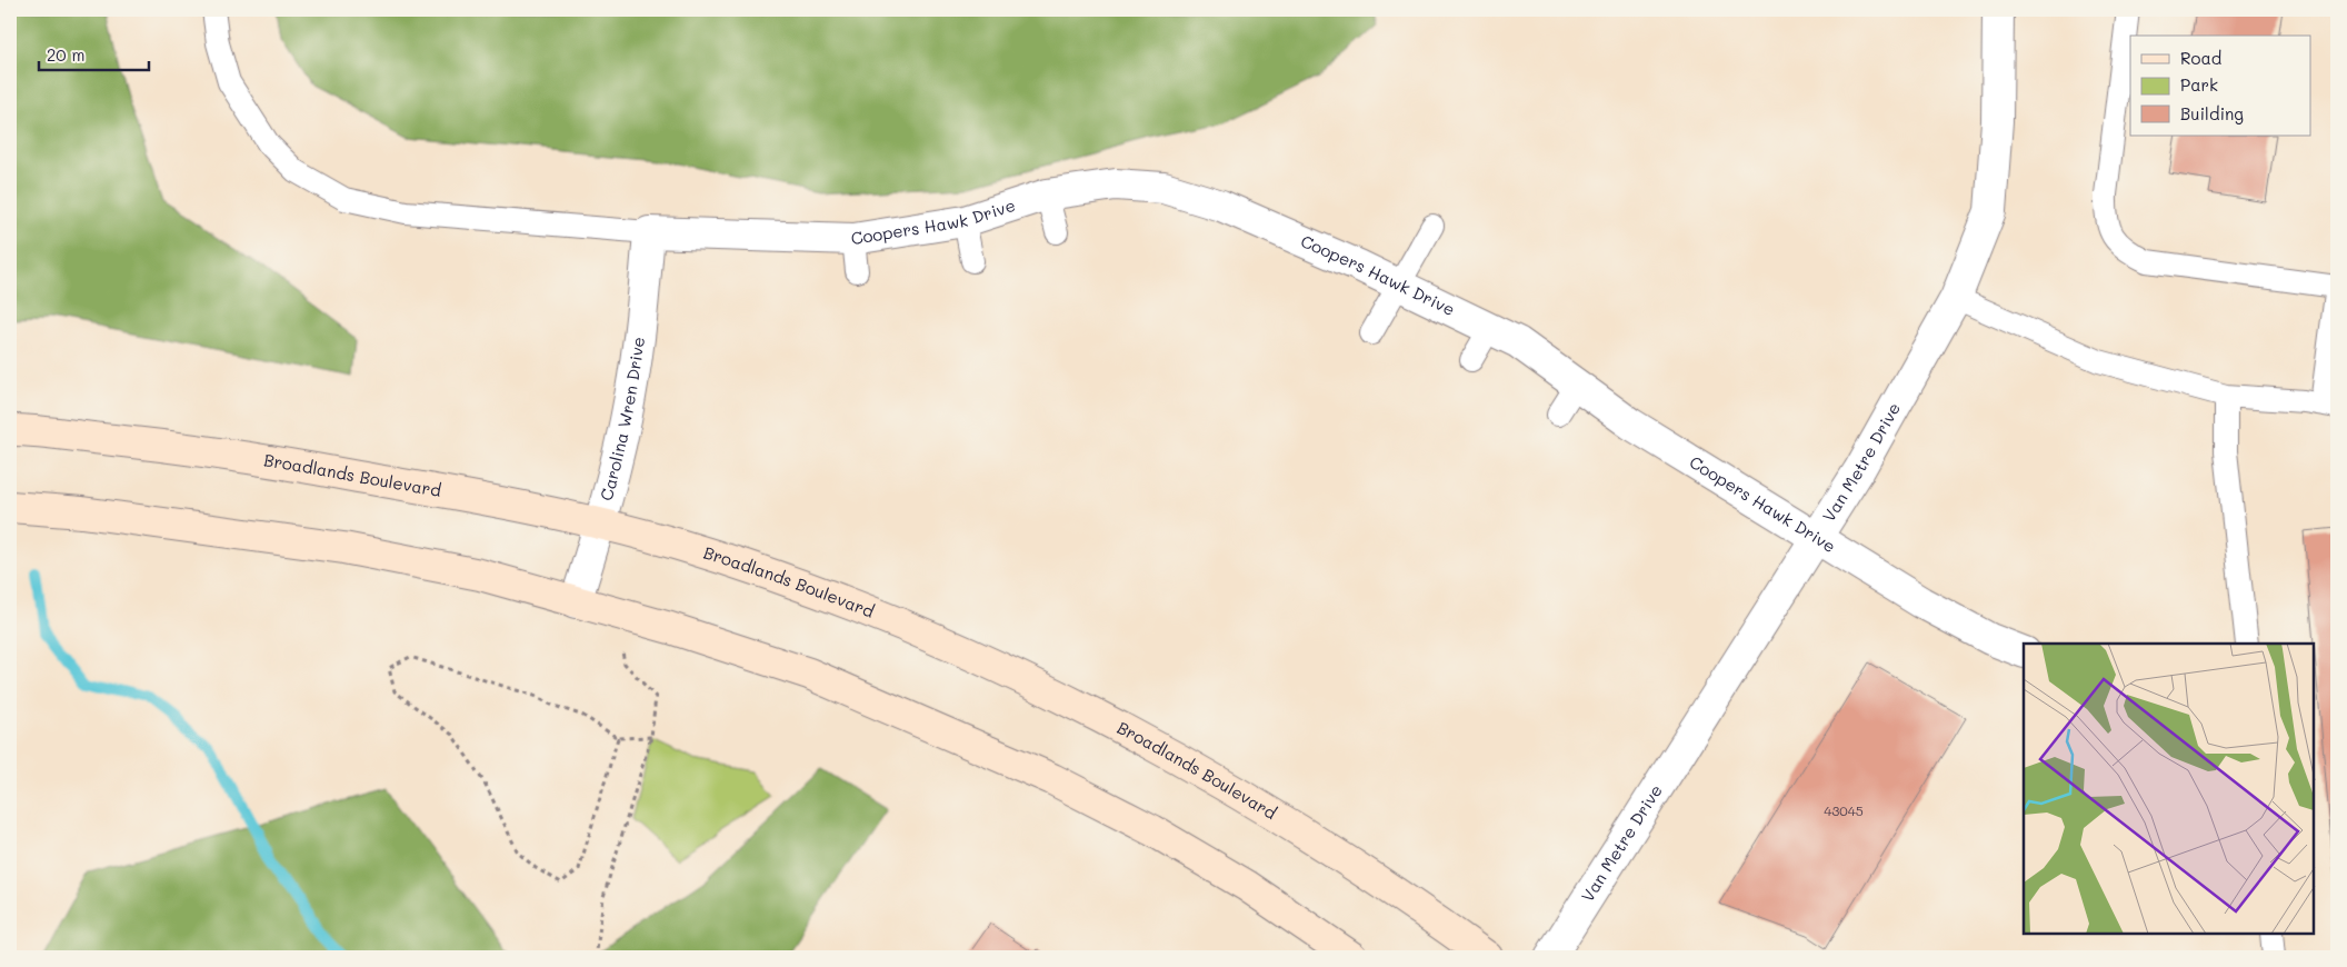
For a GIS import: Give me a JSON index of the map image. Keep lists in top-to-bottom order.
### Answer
{
  "streets": {
    "main road": ["Broadlands Boulevard"],
    "street": ["Coopers Hawk Drive", "Carolina Wren Drive", "Van Metre Drive"]
  },
  "crossings": [
    ["Coopers Hawk Drive", "Carolina Wren Drive"],
    ["Coopers Hawk Drive", "Van Metre Drive"],
    ["Carolina Wren Drive", "Broadlands Boulevard"]
  ],
  "house_numbers": ["43045"],
  "legend": ["Road", "Park", "Building"],
  "scale_bar": "20 m"
}
